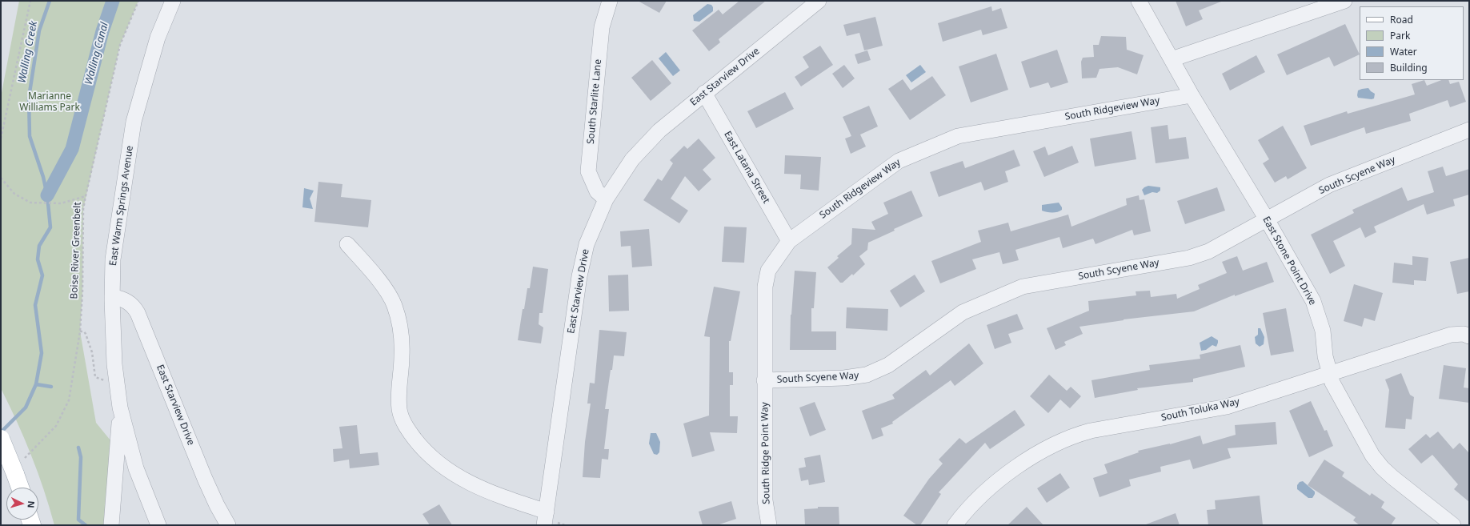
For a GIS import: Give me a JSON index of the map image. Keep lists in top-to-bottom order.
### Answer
{
  "streets": {
    "street": [
      "East Starview Drive",
      "South Starlite Lane",
      "South Ridgeview Way",
      "East Latana Street",
      "South Scyene Way",
      "East Warm Springs Avenue",
      "East Stone Point Drive",
      "South Toluka Way",
      "South Ridge Point Way"
    ],
    "path": ["Boise River Greenbelt"]
  },
  "crossings": [
    ["East Starview Drive", "South Starlite Lane"],
    ["East Starview Drive", "East Latana Street"],
    ["East Starview Drive", "East Warm Springs Avenue"],
    ["South Ridgeview Way", "East Latana Street"],
    ["South Ridgeview Way", "South Scyene Way"],
    ["South Ridgeview Way", "East Stone Point Drive"],
    ["South Ridgeview Way", "South Ridge Point Way"],
    ["South Scyene Way", "East Stone Point Drive"],
    ["South Scyene Way", "South Ridge Point Way"],
    ["East Stone Point Drive", "South Toluka Way"]
  ],
  "water": ["Walling Creek", "Walling Canal"],
  "parks": ["Marianne Williams Park"],
  "legend": [
    "Road",
    "Park",
    "Water",
    "Building"
  ],
  "north": "right"
}
